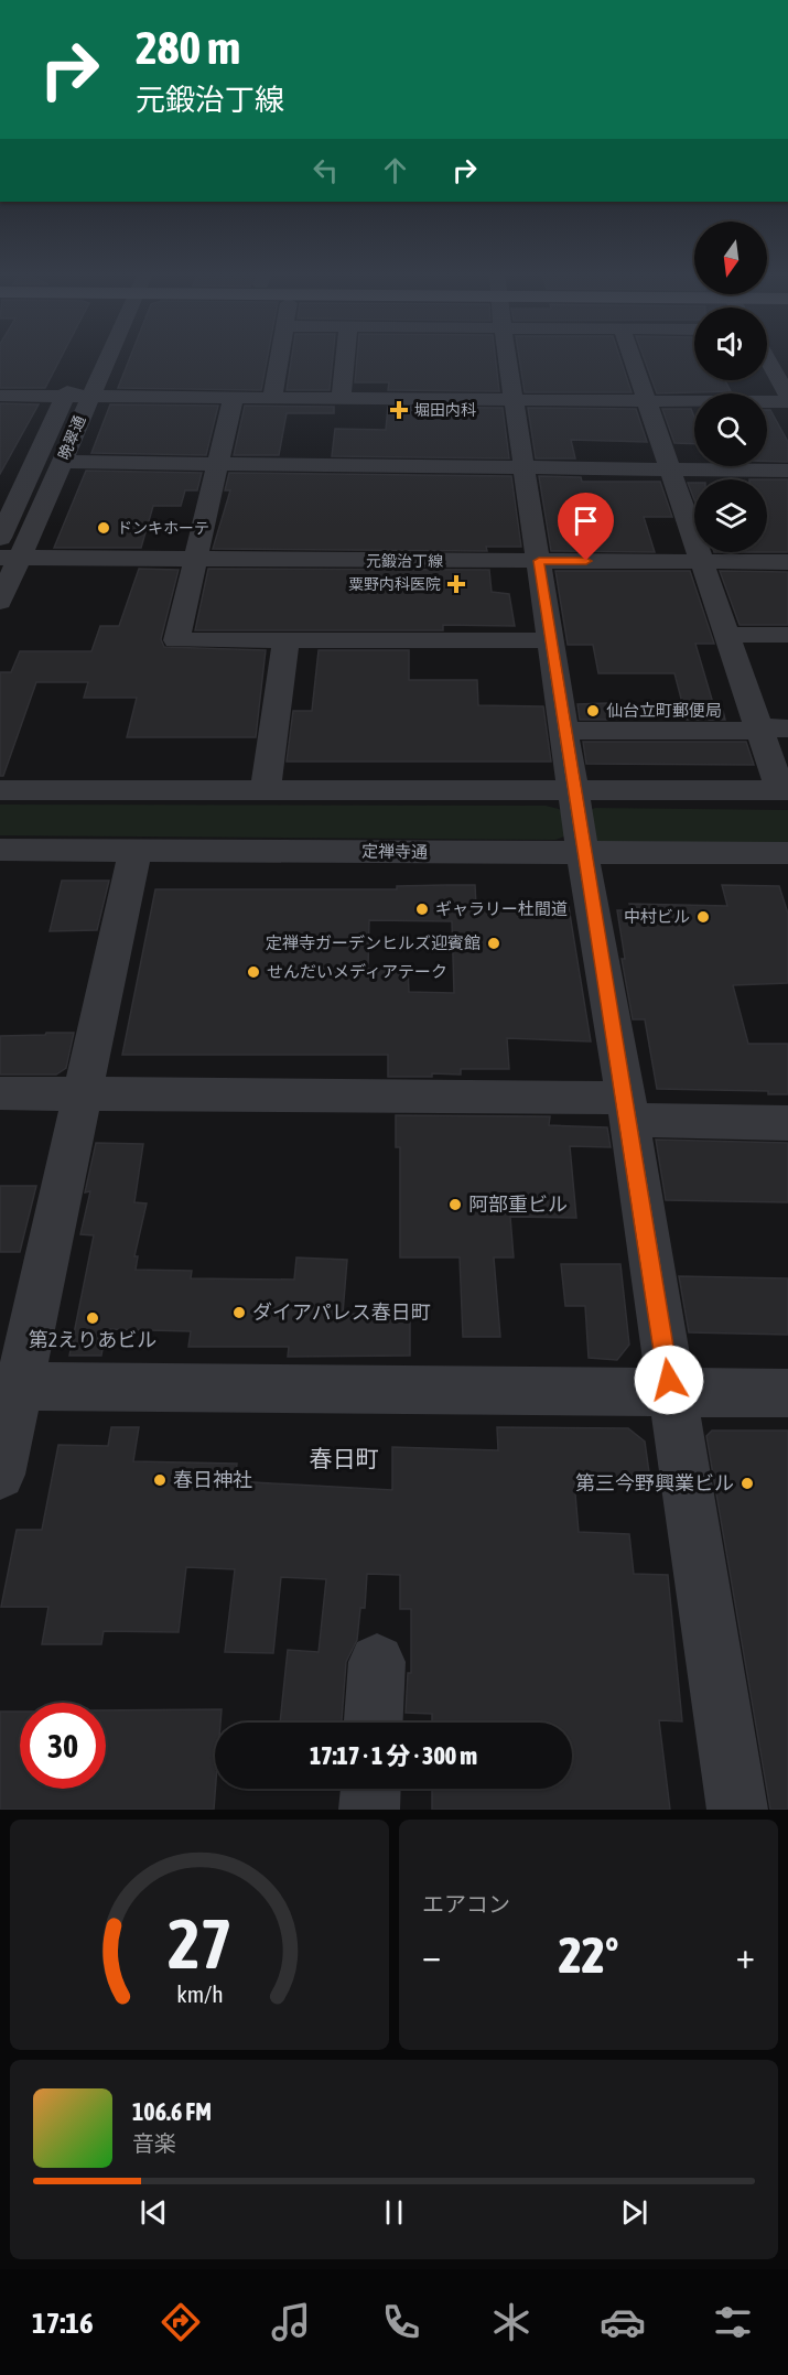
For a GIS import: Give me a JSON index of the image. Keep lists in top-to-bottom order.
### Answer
{
  "streets": {
    "street": ["晩翠通", "元鍛治丁線", "定禅寺通"]
  },
  "crossings": [
    ["晩翠通", "元鍛治丁線"]
  ],
  "districts": ["春日町"],
  "places": {
    "health": ["堀田内科", "粟野内科医院"],
    "other": [
      "ドンキホーテ",
      "仙台立町郵便局",
      "ギャラリー杜間道",
      "中村ビル",
      "定禅寺ガーデンヒルズ迎賓館",
      "せんだいメディアテーク",
      "阿部重ビル",
      "ダイアパレス春日町",
      "第2えりあビル",
      "春日神社",
      "第三今野興業ビル"
    ]
  },
  "north": "bottom",
  "page": {
    "turn": ["280 m", "元鍛治丁線"],
    "limit": "30",
    "trip": "17:17 · 1 分 · 300 m",
    "tile": "エアコン",
    "heat": ["−", "22°", "+"],
    "song": ["106.6 FM", "音楽"],
    "tabs": "17:16",
    "gauge": ["27", "km/h"]
  }
}
